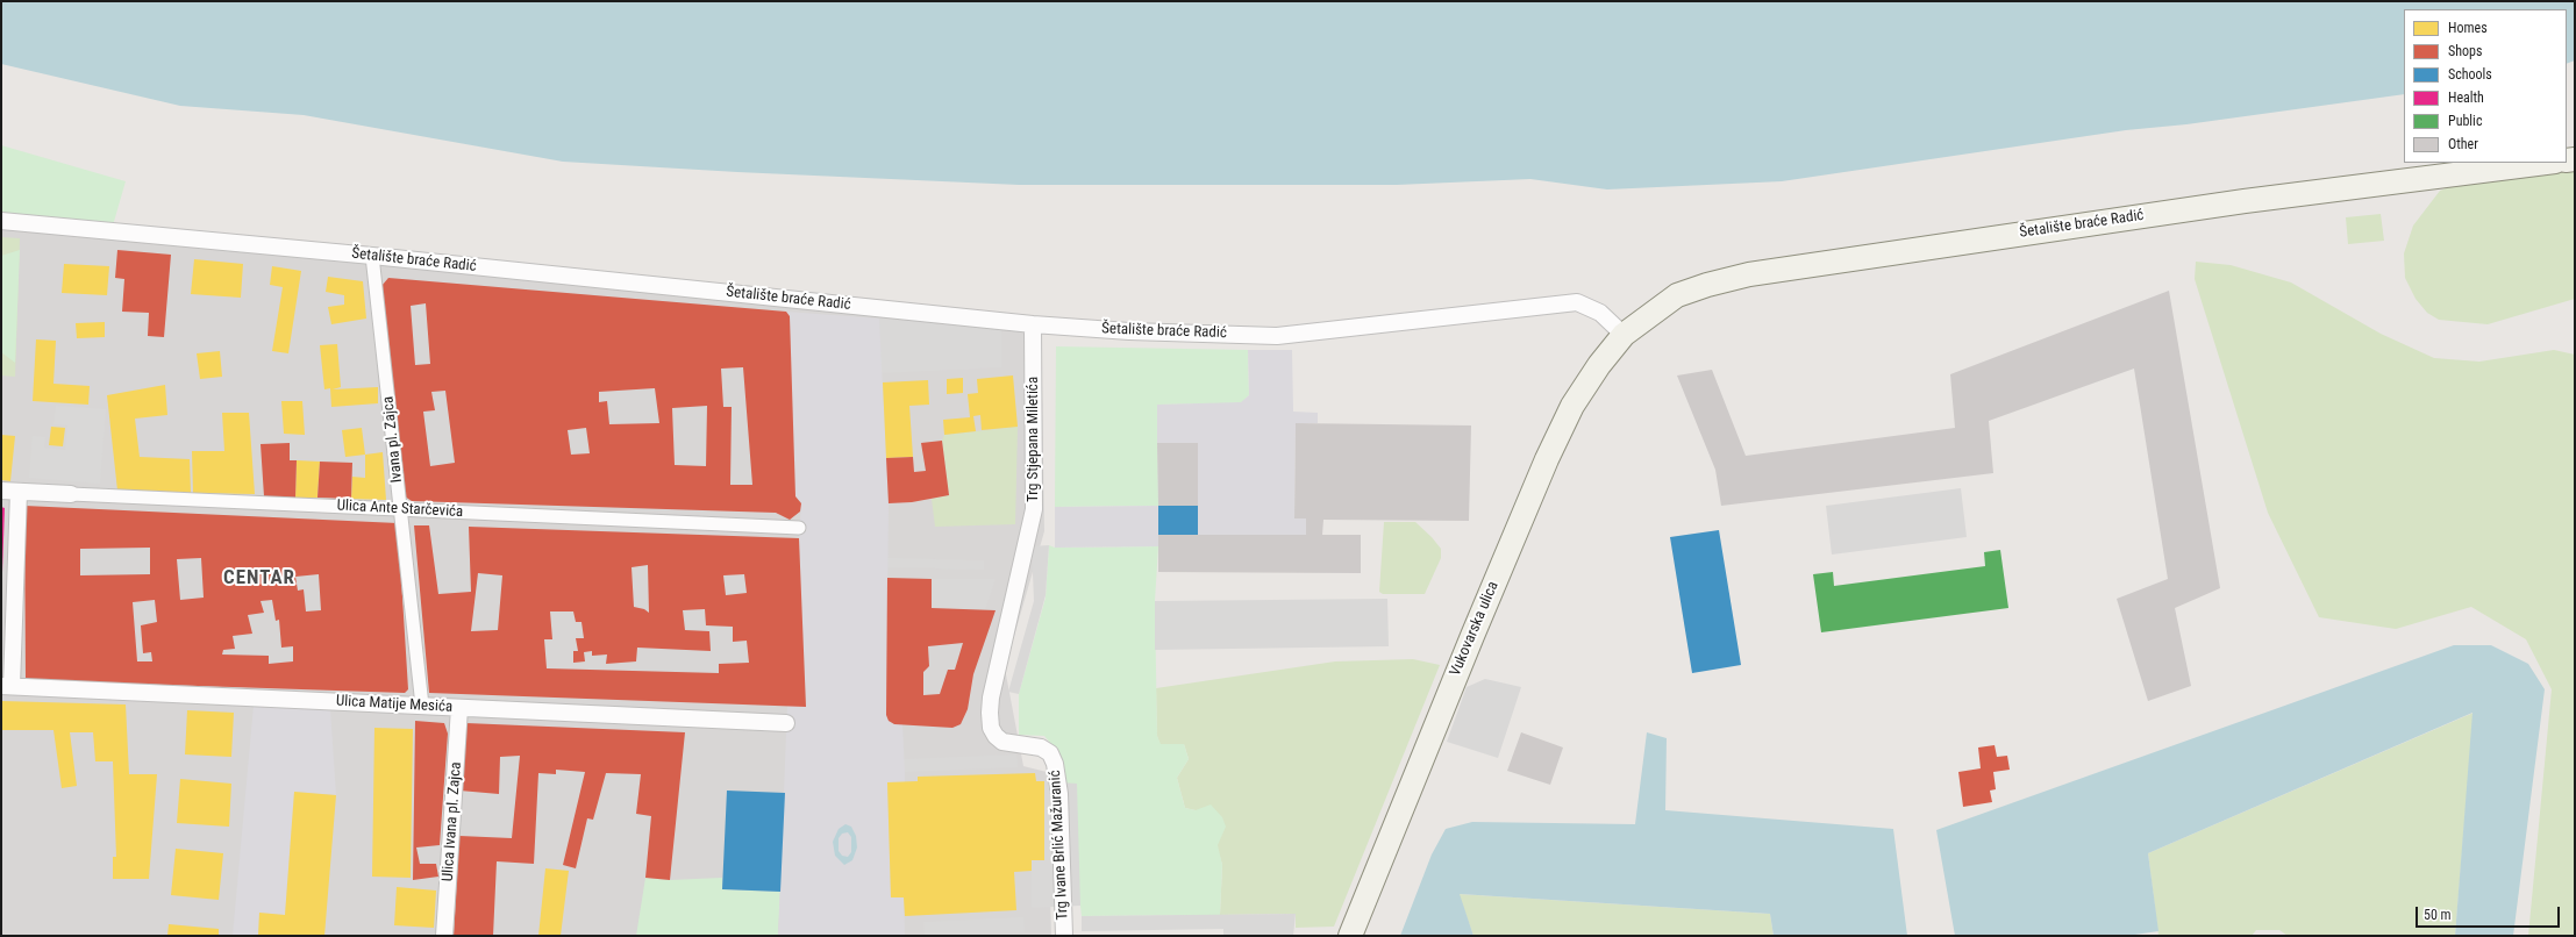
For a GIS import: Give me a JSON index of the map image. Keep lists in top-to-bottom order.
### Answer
{
  "streets": {
    "main road": ["Šetalište braće Radić", "Vukovarska ulica"],
    "street": [
      "Ivana pl. Zajca",
      "Trg Stjepana Miletića",
      "Ulica Ante Starčevića",
      "Ulica Matije Mesića",
      "Ulica Ivana pl. Zajca",
      "Trg Ivane Brlić Mažuranić"
    ]
  },
  "crossings": [
    ["Šetalište braće Radić", "Ivana pl. Zajca"],
    ["Šetalište braće Radić", "Trg Stjepana Miletića"],
    ["Šetalište braće Radić", "Vukovarska ulica"],
    ["Ivana pl. Zajca", "Ulica Ante Starčevića"],
    ["Ivana pl. Zajca", "Ulica Matije Mesića"],
    ["Trg Stjepana Miletića", "Trg Ivane Brlić Mažuranić"],
    ["Ulica Matije Mesića", "Ulica Ivana pl. Zajca"]
  ],
  "districts": ["CENTAR"],
  "legend": [
    "Homes",
    "Shops",
    "Schools",
    "Health",
    "Public",
    "Other"
  ],
  "scale_bar": "50 m"
}
